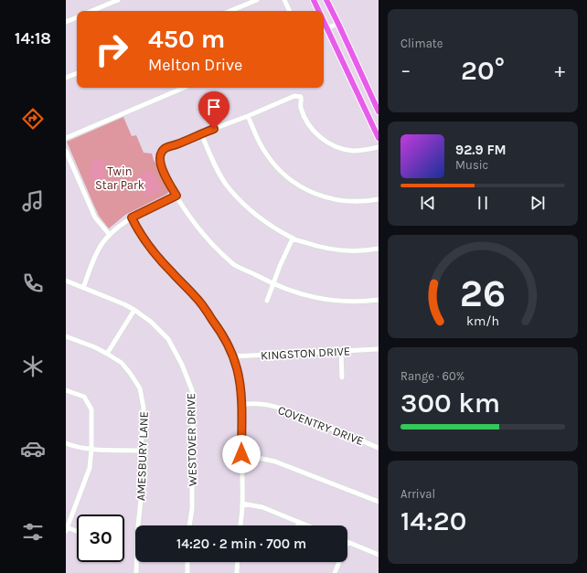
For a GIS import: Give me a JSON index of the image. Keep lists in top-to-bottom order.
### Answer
{
  "streets": {
    "street": [
      "KINGSTON DRIVE",
      "COVENTRY DRIVE",
      "WESTOVER DRIVE",
      "AMESBURY LANE"
    ]
  },
  "parks": ["Twin Star Park"],
  "page": {
    "tabs": "14:18",
    "tile": [
      "Climate",
      ["Range · 60%", "300 km"],
      ["Arrival", "14:20"]
    ],
    "turn": ["450 m", "Melton Drive"],
    "heat": ["−", "20°", "+"],
    "song": ["92.9 FM", "Music"],
    "limit": "30",
    "trip": "14:20 · 2 min · 700 m",
    "gauge": ["26", "km/h"]
  }
}
